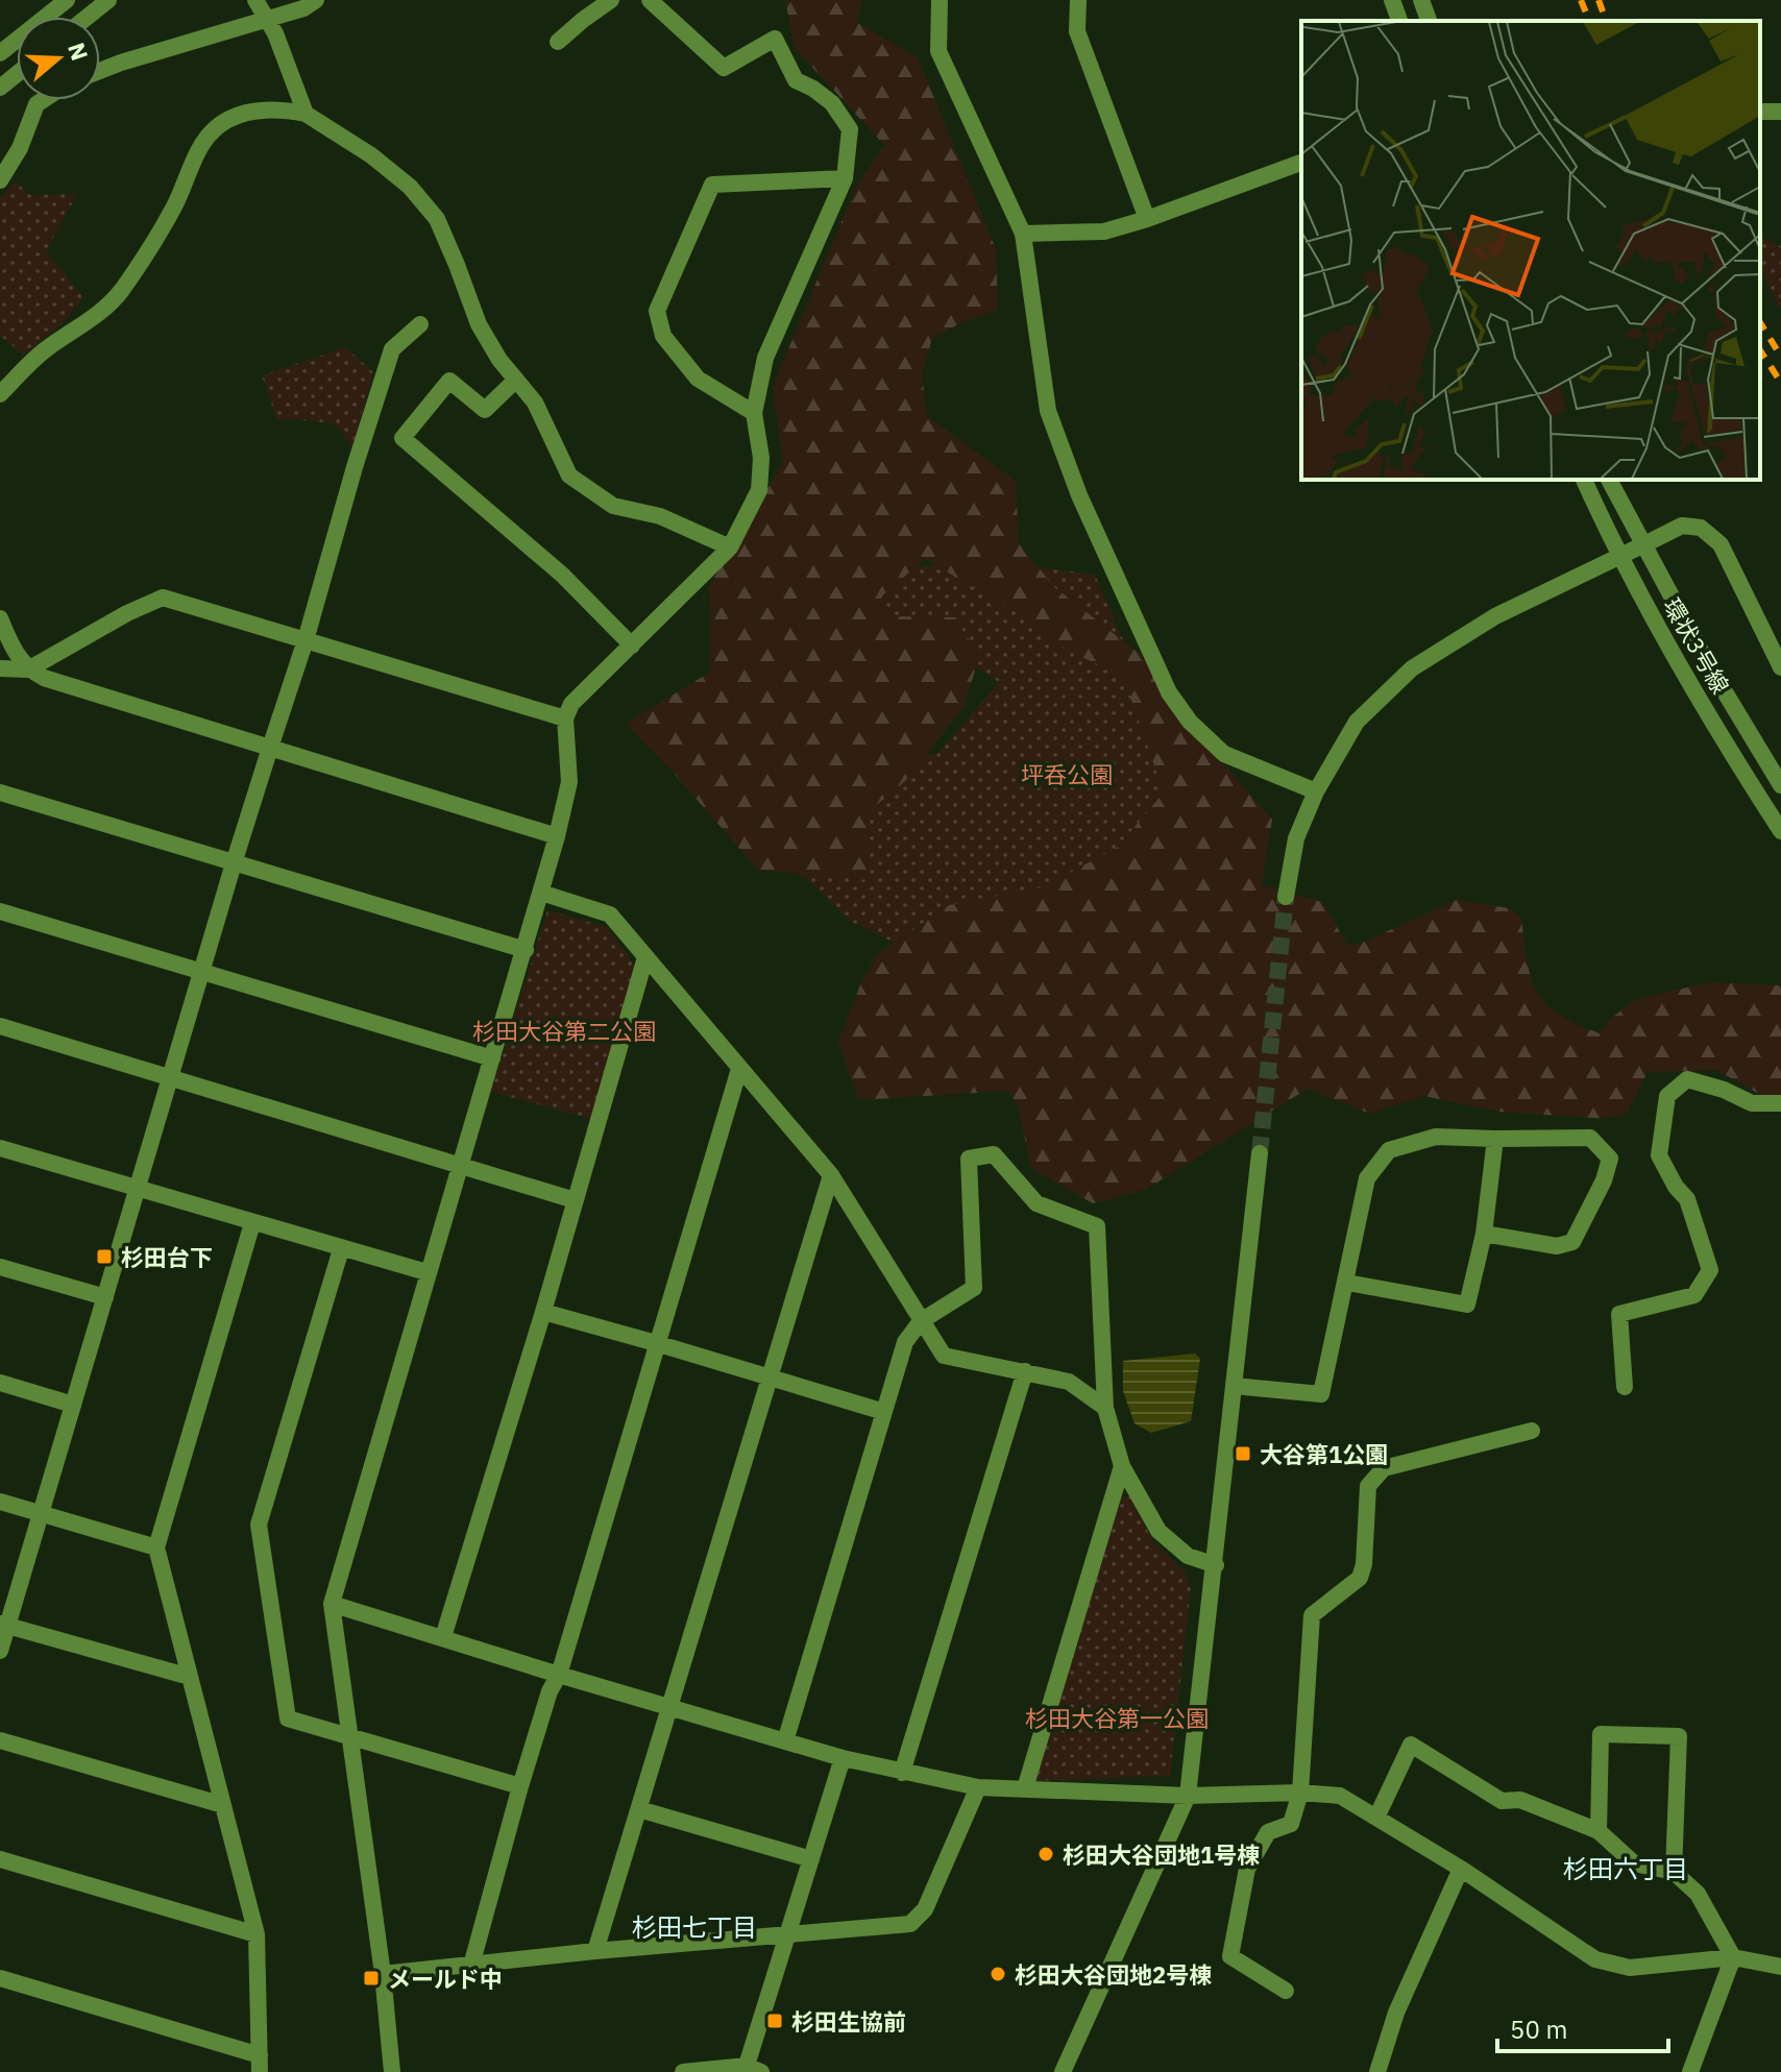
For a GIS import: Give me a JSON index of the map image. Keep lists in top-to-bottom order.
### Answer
{
  "streets": {
    "street": ["環状3号線"]
  },
  "districts": ["杉田六丁目", "杉田七丁目"],
  "parks": ["坪呑公園", "杉田大谷第二公園", "杉田大谷第一公園"],
  "places": {
    "transit": [
      "杉田台下",
      "大谷第1公園",
      "メールド中",
      "杉田生協前"
    ],
    "other": ["杉田大谷団地1号棟", "杉田大谷団地2号棟"]
  },
  "scale_bar": "50 m",
  "north": "right"
}
